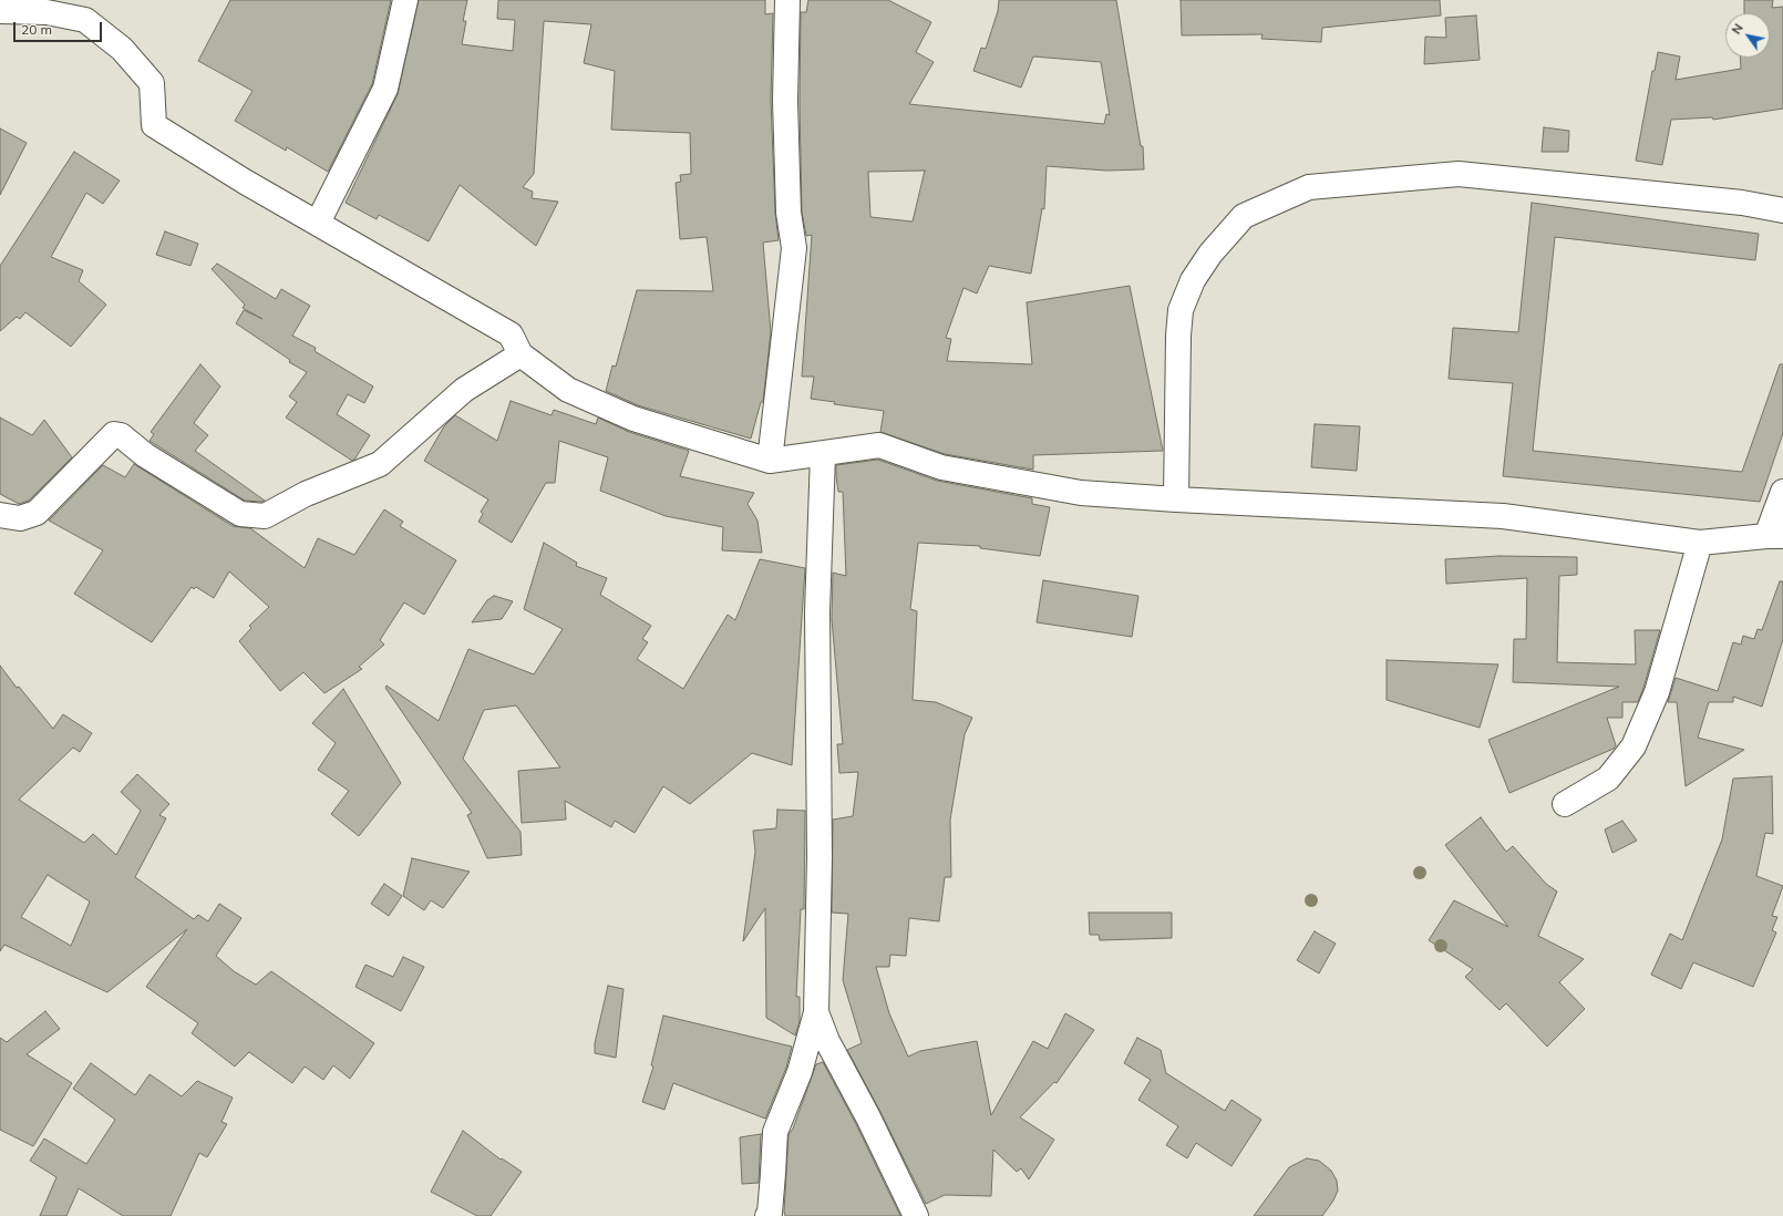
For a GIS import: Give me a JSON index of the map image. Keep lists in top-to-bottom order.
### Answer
{
  "scale_bar": "20 m",
  "north": "top left"
}
